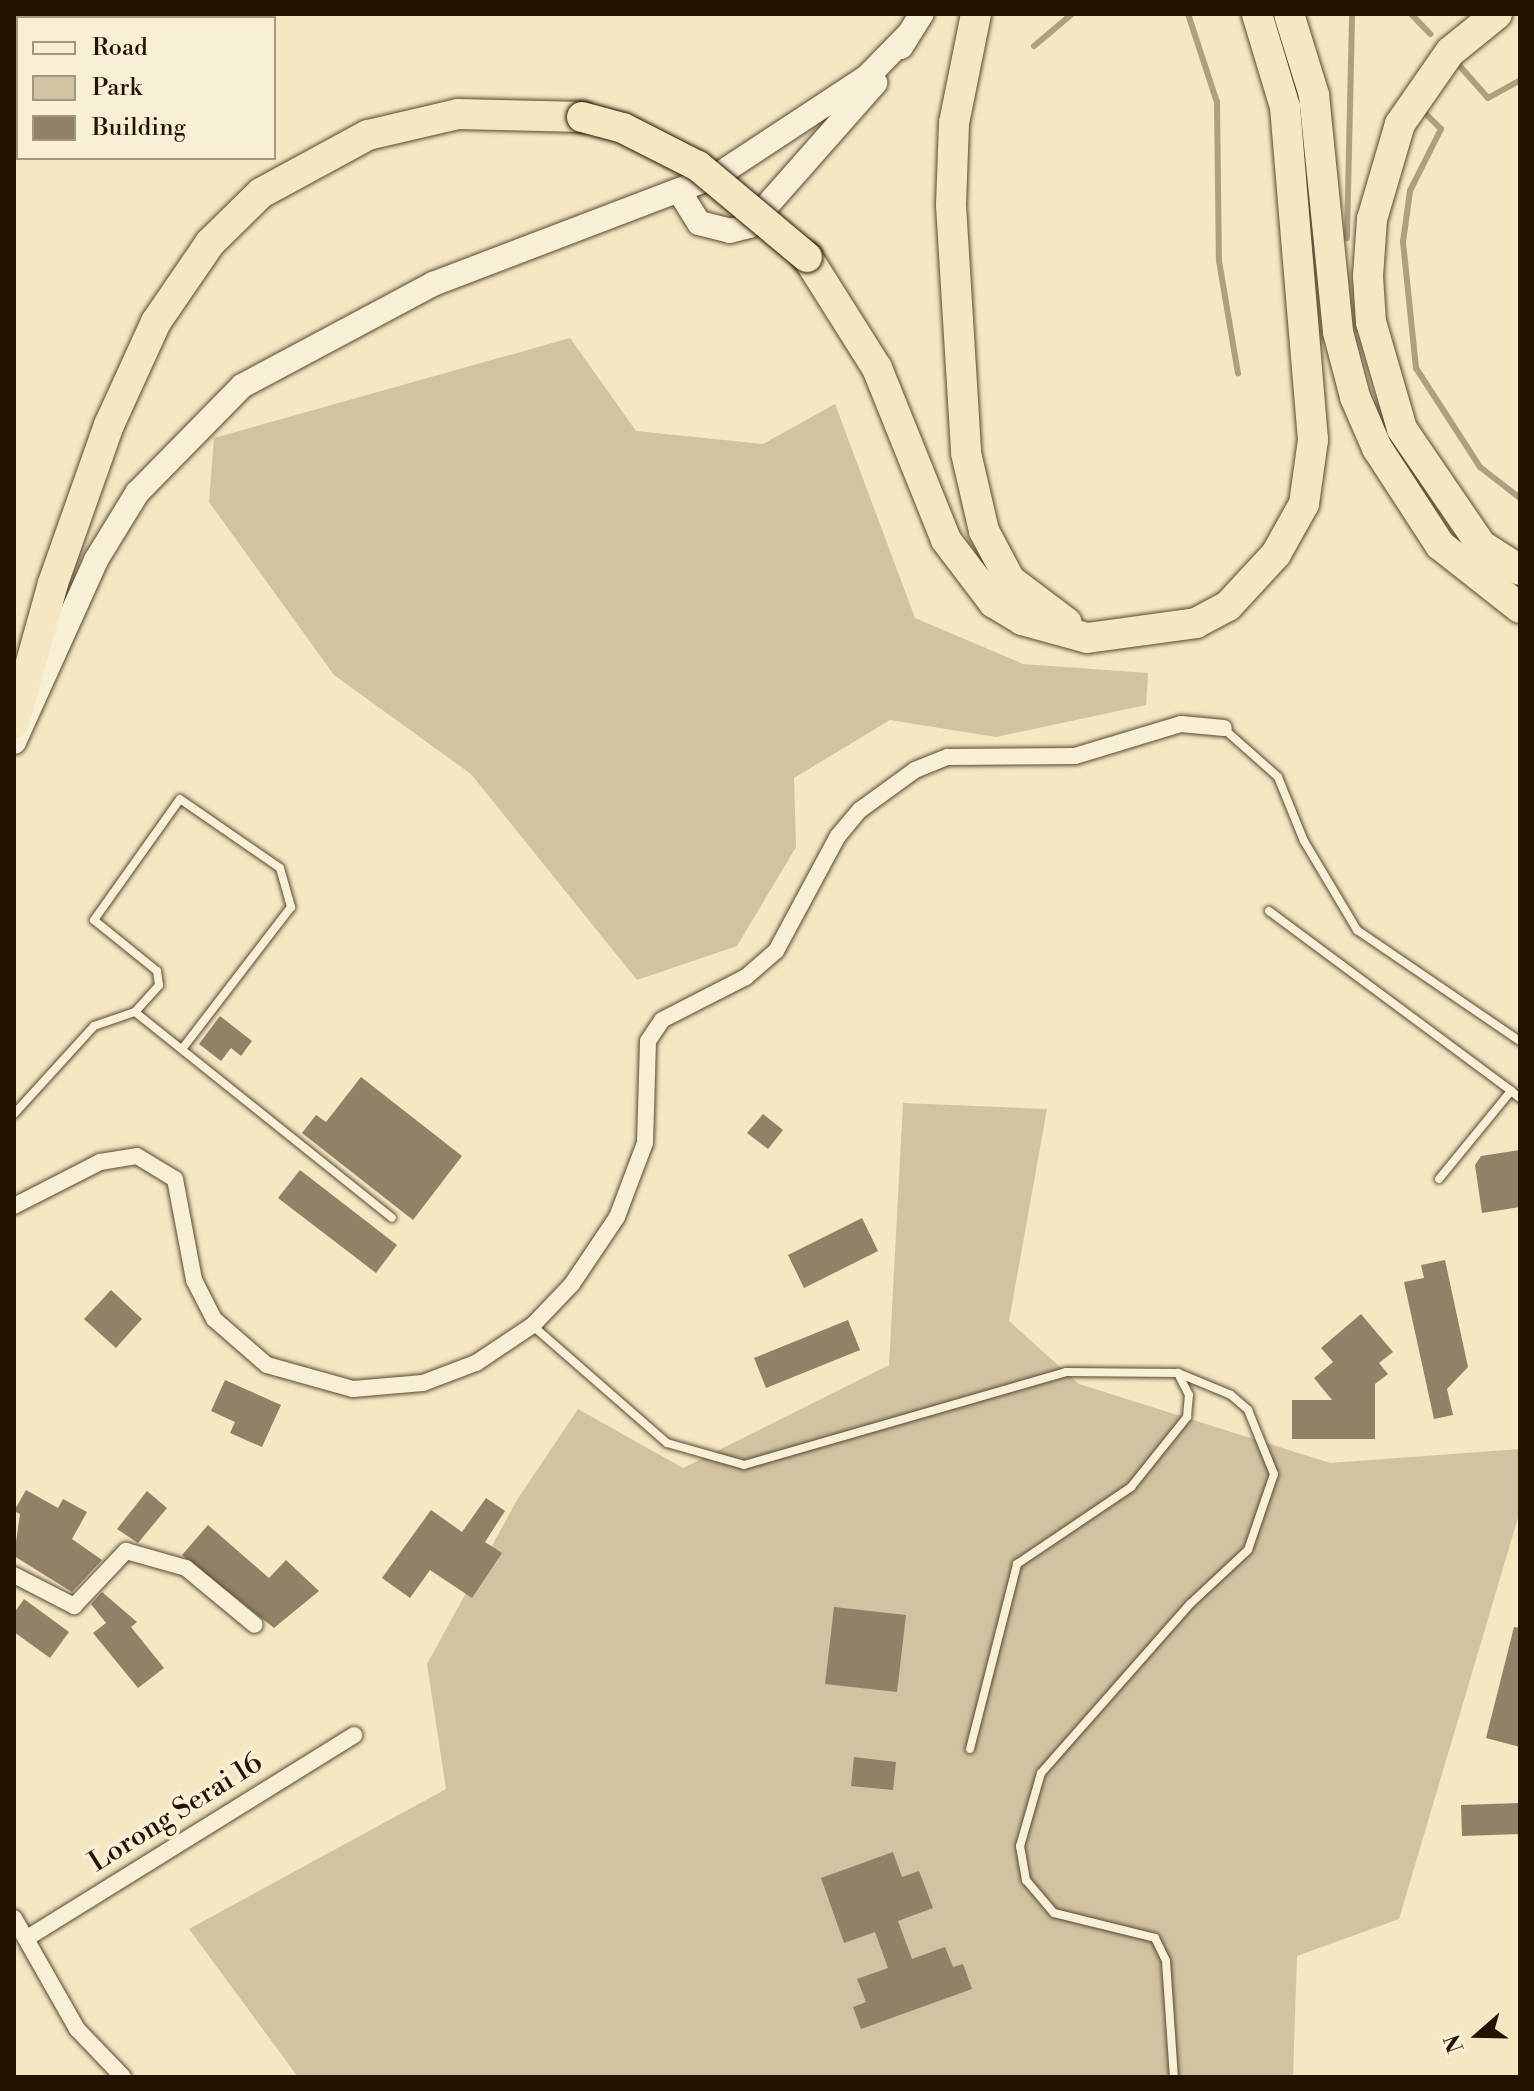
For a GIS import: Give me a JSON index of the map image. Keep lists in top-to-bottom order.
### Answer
{
  "streets": {
    "street": ["Lorong Serai 16"]
  },
  "legend": ["Road", "Park", "Building"],
  "north": "left"
}
